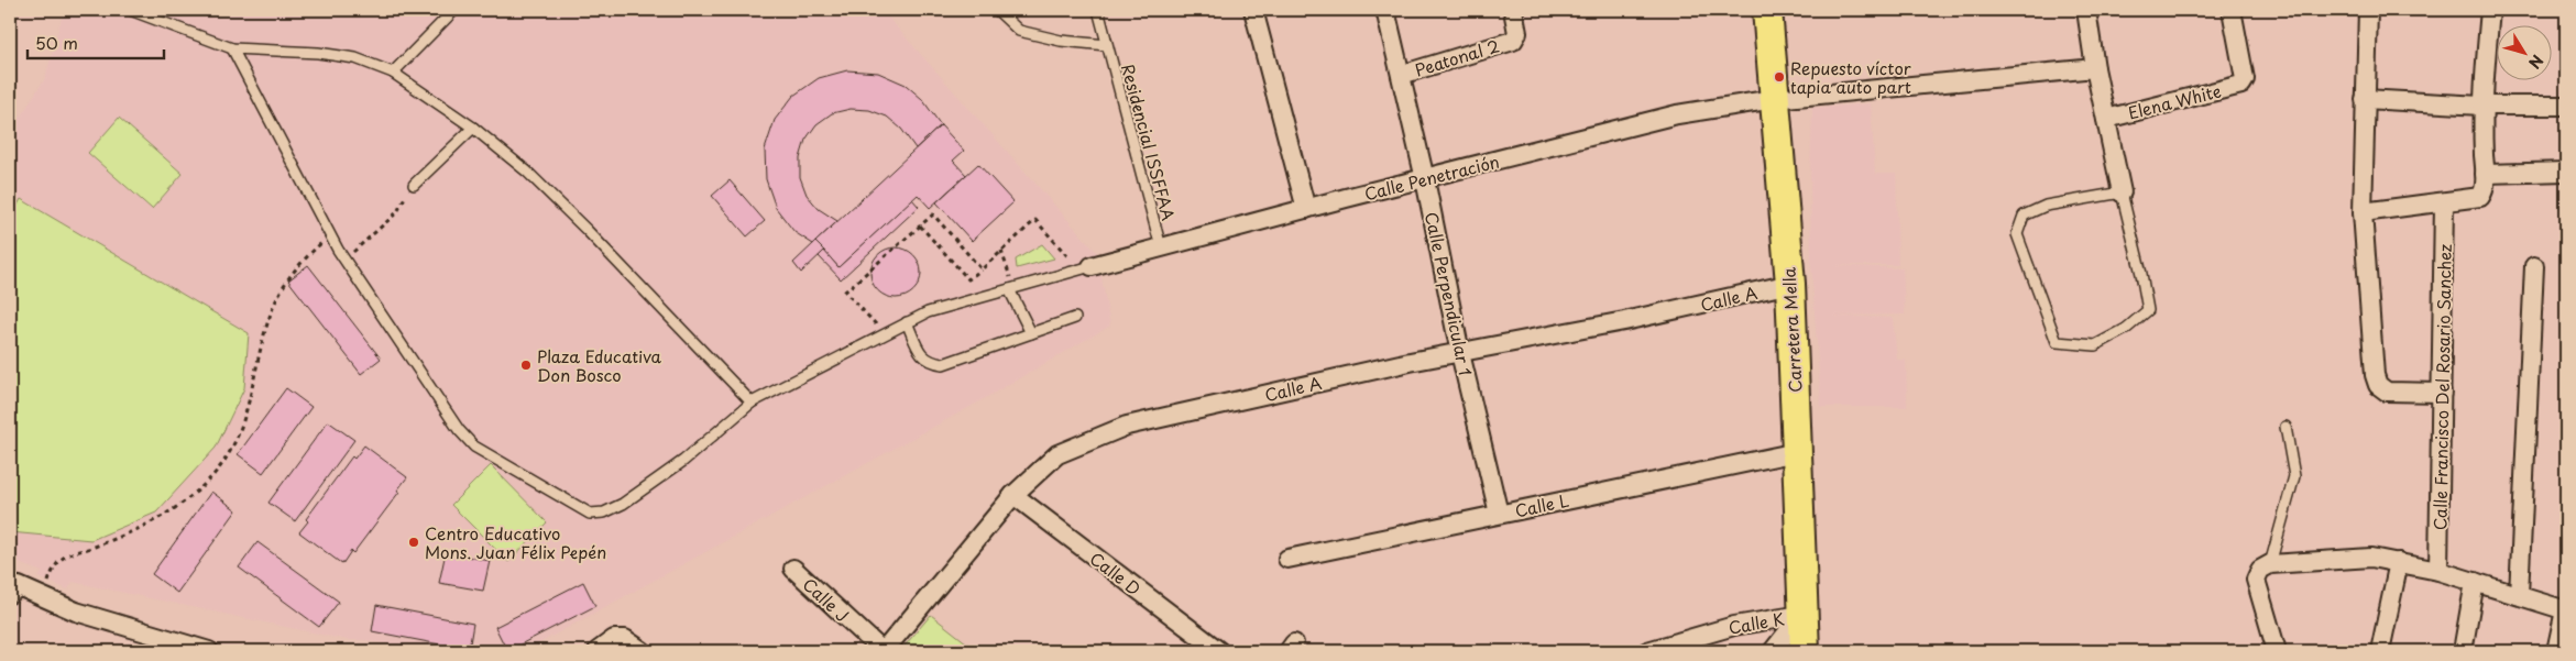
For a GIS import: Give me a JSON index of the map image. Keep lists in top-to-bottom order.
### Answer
{
  "streets": {
    "main road": ["Carretera Mella"],
    "street": [
      "Peatonal 2",
      "Elena White",
      "Calle Penetración",
      "Calle Perpendicular 1",
      "Calle A",
      "Calle Francisco Del Rosario Sanchez",
      "Calle L",
      "Calle D",
      "Calle J",
      "Calle K"
    ],
    "lane": ["Residencial ISSFFAA"]
  },
  "crossings": [
    ["Peatonal 2", "Calle Perpendicular 1"],
    ["Residencial ISSFFAA", "Calle Penetración"],
    ["Calle Penetración", "Calle Perpendicular 1"],
    ["Calle Penetración", "Carretera Mella"],
    ["Calle Perpendicular 1", "Calle A"],
    ["Calle Perpendicular 1", "Calle L"],
    ["Calle A", "Carretera Mella"],
    ["Calle A", "Calle D"],
    ["Calle A", "Calle J"],
    ["Carretera Mella", "Calle L"],
    ["Carretera Mella", "Calle K"]
  ],
  "places": ["Repuesto víctor tapia auto part", "Plaza Educativa Don Bosco", "Centro Educativo Mons. Juan Félix Pepén"],
  "scale_bar": "50 m",
  "north": "bottom right"
}
